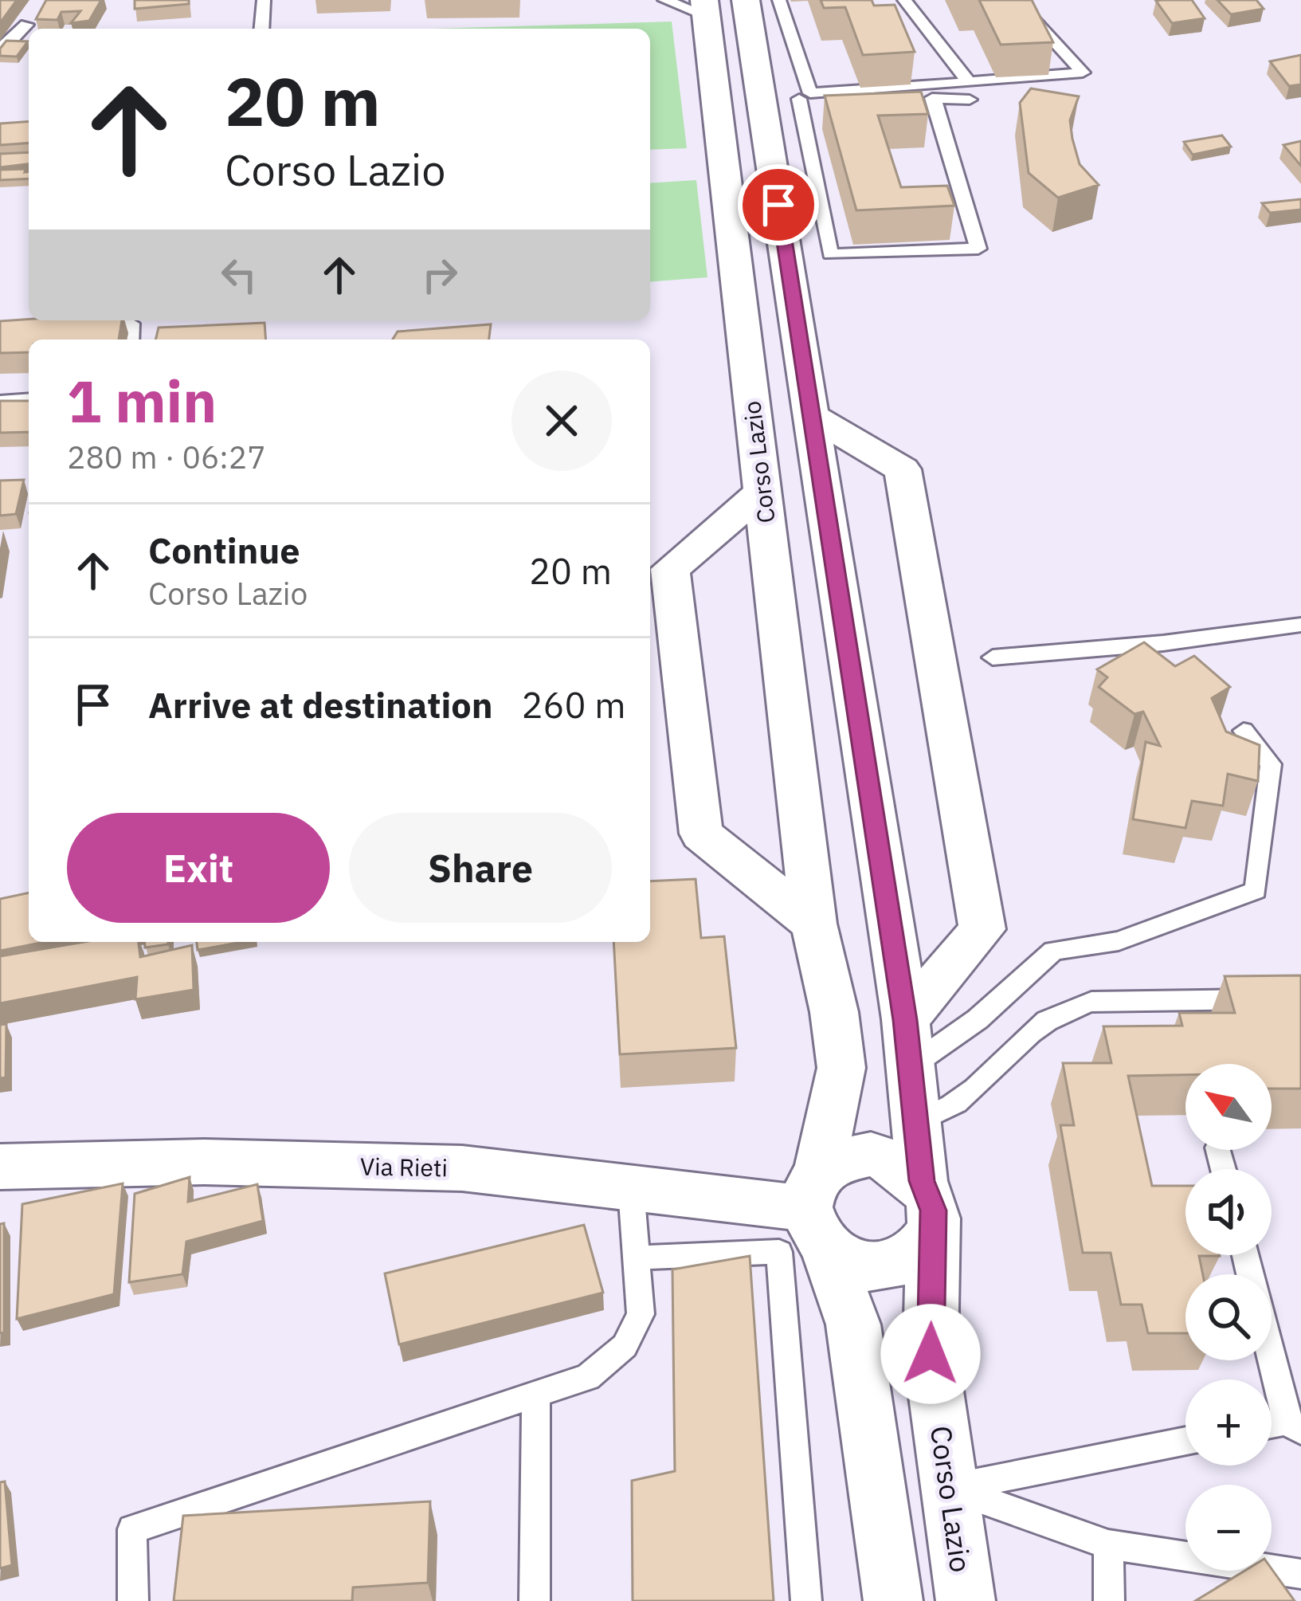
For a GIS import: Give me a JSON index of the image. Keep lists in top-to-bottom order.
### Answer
{
  "streets": {
    "street": ["Corso Lazio", "Via Rieti"]
  },
  "crossings": [
    ["Corso Lazio", "Via Rieti"]
  ],
  "north": "top left",
  "page": {
    "turn": ["20 m", "Corso Lazio"],
    "heading": ["1 min", "280 m · 06:27"],
    "list": [
      {
        "name": "Continue",
        "note": "Corso Lazio",
        "value": "20 m"
      },
      {
        "name": "Arrive at destination",
        "value": "260 m"
      }
    ],
    "buttons": ["Exit", "Share"],
    "map_buttons": ["+", "−"]
  }
}
